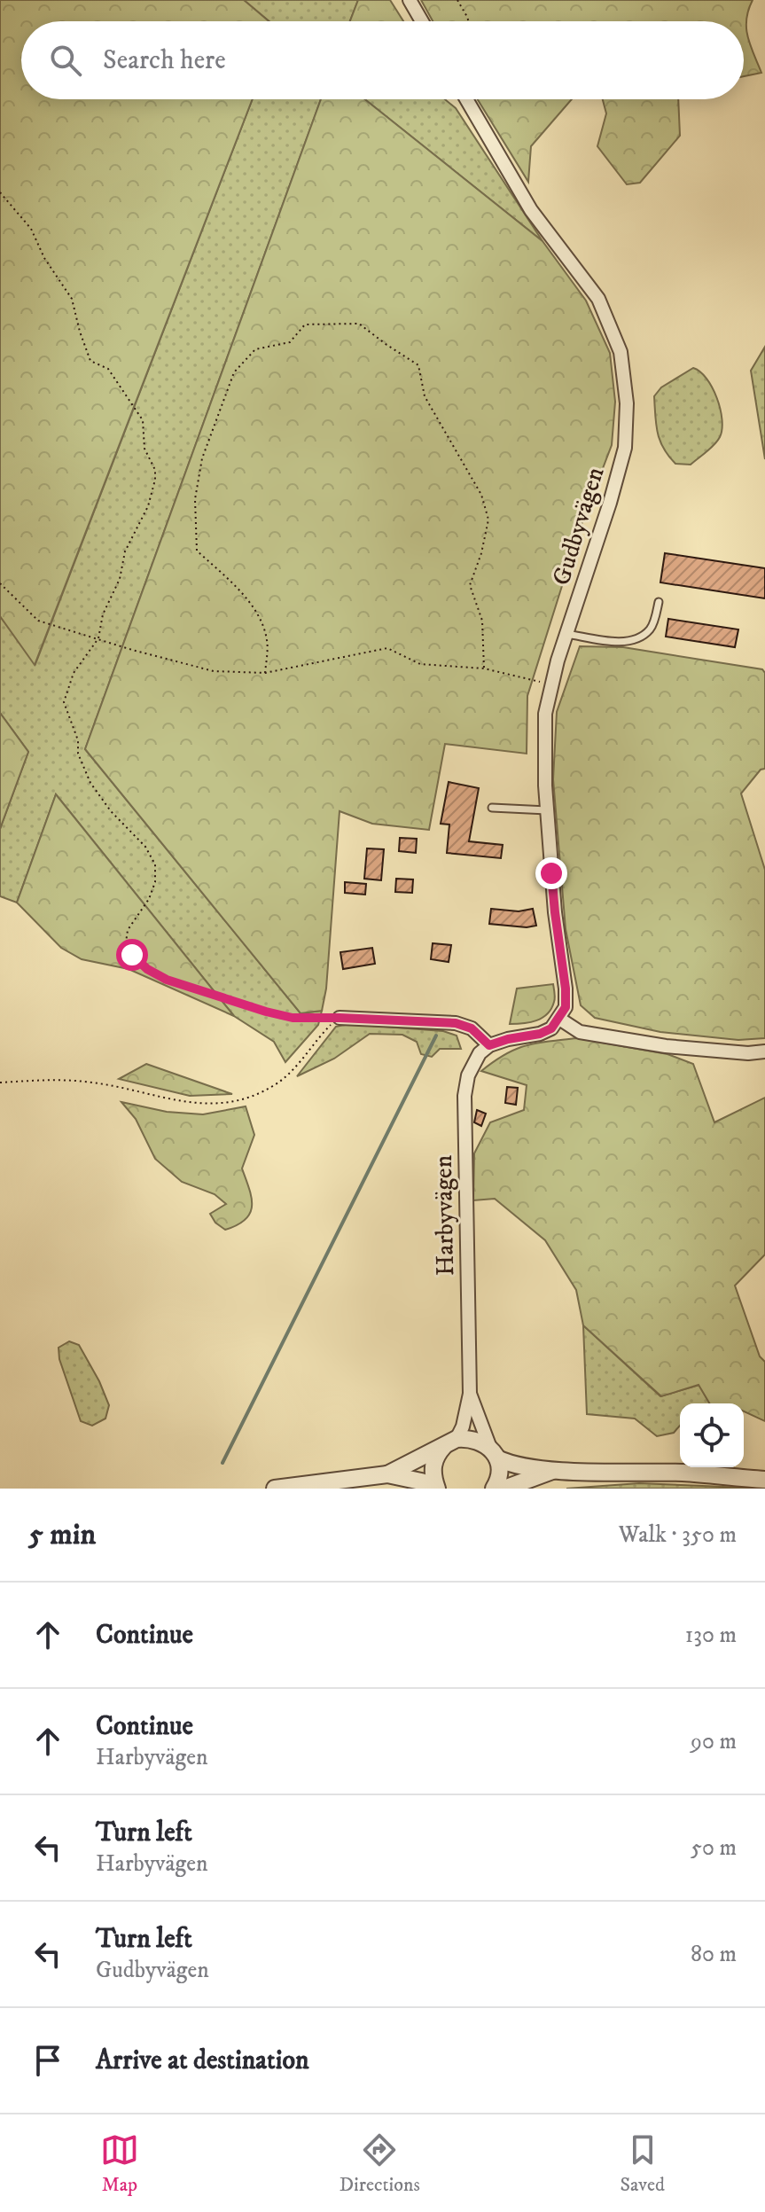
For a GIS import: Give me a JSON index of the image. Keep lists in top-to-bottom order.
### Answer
{
  "streets": {
    "street": ["Gudbyvägen", "Harbyvägen"]
  },
  "page": {
    "search": "Search here",
    "heading": ["5 min", "Walk · 350 m"],
    "list": [
      ["Continue", "130 m"],
      ["Continue", "Harbyvägen", "90 m"],
      ["Turn left", "Harbyvägen", "50 m"],
      ["Turn left", "Gudbyvägen", "80 m"],
      "Arrive at destination"
    ],
    "nav": ["Map", "Directions", "Saved"]
  }
}
